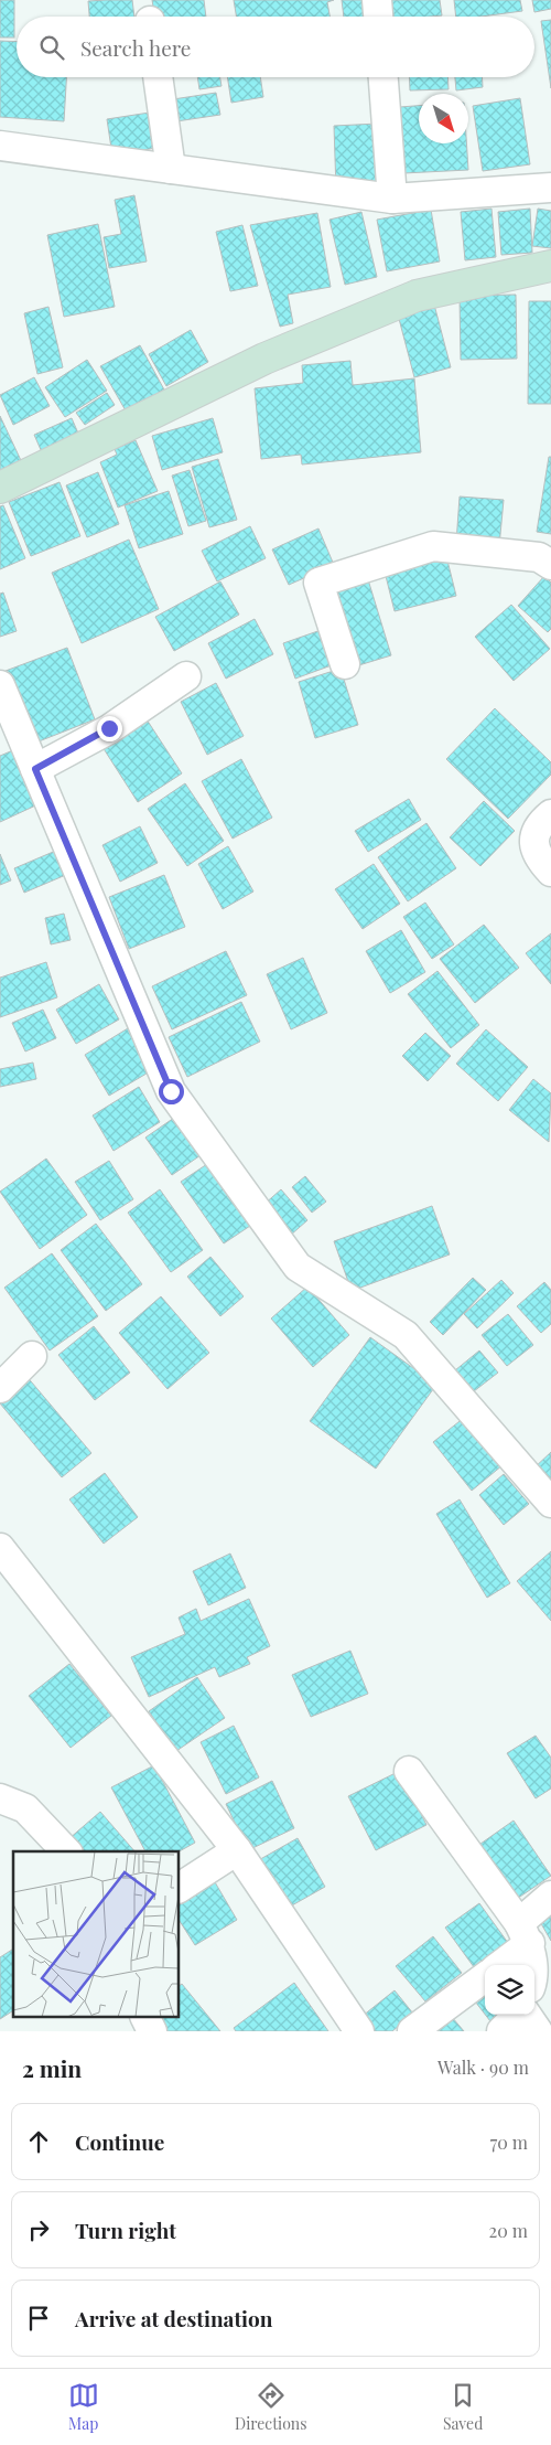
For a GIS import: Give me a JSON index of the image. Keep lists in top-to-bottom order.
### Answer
{
  "north": "bottom right",
  "page": {
    "search": "Search here",
    "heading": ["2 min", "Walk · 90 m"],
    "list": [
      ["Continue", "70 m"],
      ["Turn right", "20 m"],
      "Arrive at destination"
    ],
    "nav": ["Map", "Directions", "Saved"]
  }
}
